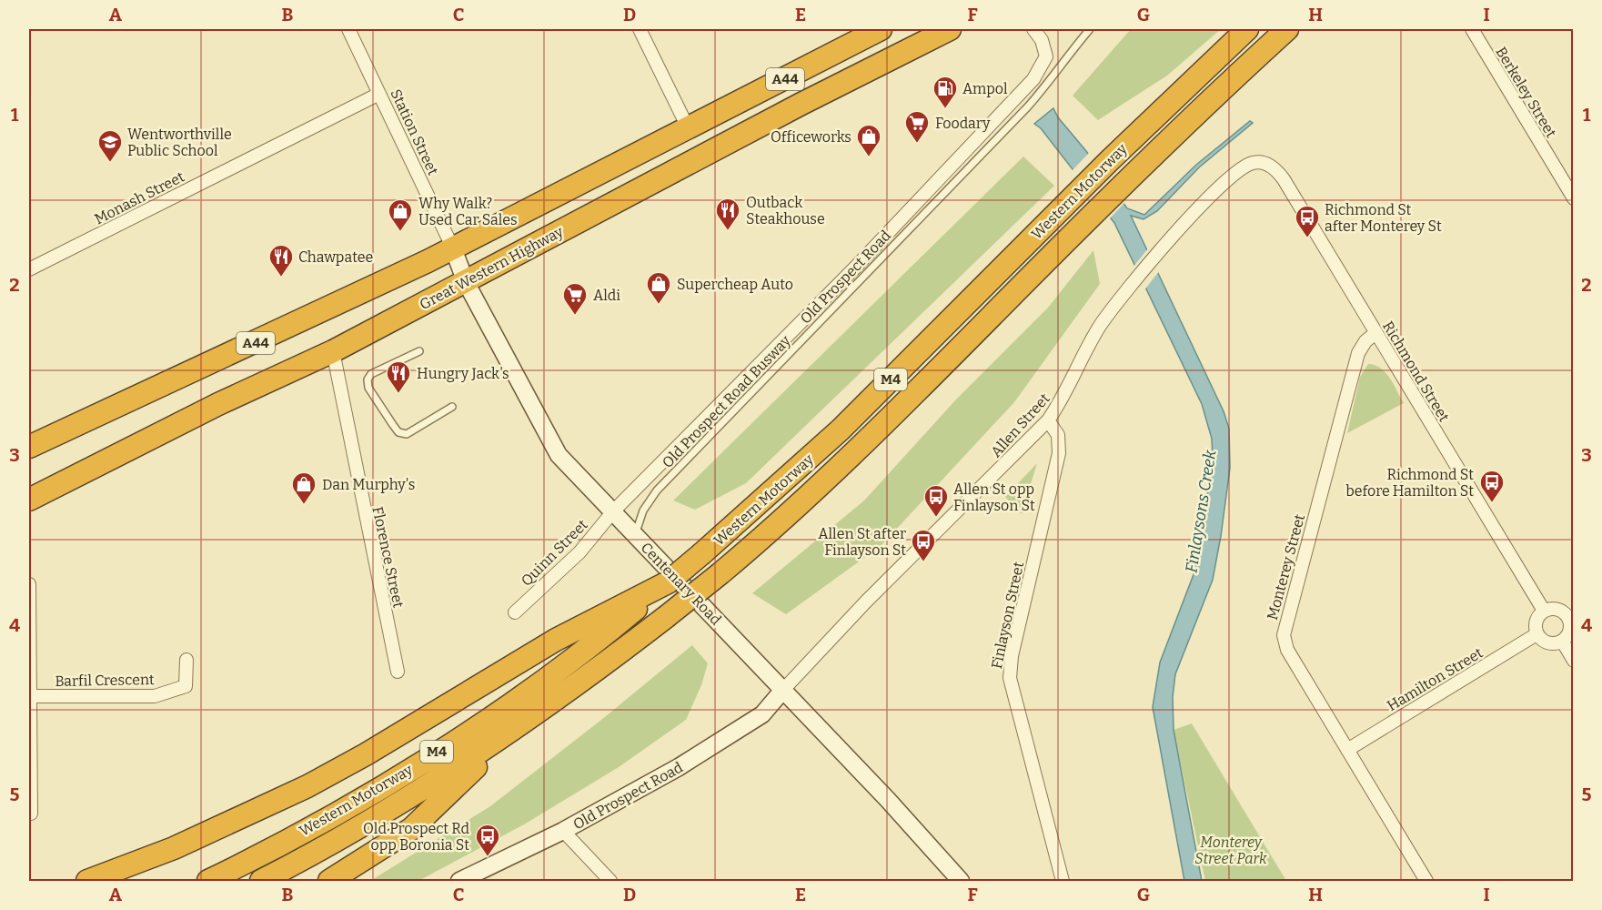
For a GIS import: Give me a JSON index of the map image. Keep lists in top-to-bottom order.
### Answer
{
  "streets": {
    "highway": [
      "A44",
      "Western Motorway",
      "Great Western Highway",
      "M4"
    ],
    "main road": ["Old Prospect Road", "Centenary Road"],
    "street": [
      "Berkeley Street",
      "Station Street",
      "Monash Street",
      "Richmond Street",
      "Allen Street",
      "Quinn Street",
      "Florence Street",
      "Monterey Street",
      "Finlayson Street",
      "Hamilton Street",
      "Barfil Crescent"
    ],
    "lane": ["Old Prospect Road Busway"]
  },
  "crossings": [
    ["A44", "Station Street"],
    ["A44", "Centenary Road"],
    ["Station Street", "Monash Street"],
    ["Station Street", "Centenary Road"],
    ["Great Western Highway", "Florence Street"],
    ["Great Western Highway", "Centenary Road"],
    ["Old Prospect Road", "Allen Street"],
    ["Old Prospect Road", "Quinn Street"],
    ["Old Prospect Road", "Centenary Road"],
    ["Richmond Street", "Allen Street"],
    ["Richmond Street", "Monterey Street"],
    ["Richmond Street", "Hamilton Street"],
    ["Old Prospect Road Busway", "Centenary Road"],
    ["Allen Street", "Centenary Road"],
    ["Allen Street", "Finlayson Street"],
    ["Quinn Street", "Centenary Road"],
    ["Monterey Street", "Hamilton Street"]
  ],
  "water": ["Finlaysons Creek"],
  "parks": ["Monterey Street Park"],
  "places": {
    "fuel station": ["Ampol"],
    "supermarket": ["Foodary", "Aldi"],
    "shop": [
      "Officeworks",
      "Why Walk? Used Car Sales",
      "Supercheap Auto",
      "Dan Murphy's"
    ],
    "school or university": ["Wentworthville Public School"],
    "restaurant": ["Outback Steakhouse", "Chawpatee", "Hungry Jack's"],
    "bus stop": [
      "Richmond St after Monterey St",
      "Richmond St before Hamilton St",
      "Allen St opp Finlayson St",
      "Allen St after Finlayson St",
      "Old Prospect Rd opp Boronia St"
    ]
  },
  "grid": {
    "columns": [
      "A",
      "B",
      "C",
      "D",
      "E",
      "F",
      "G",
      "H",
      "I"
    ],
    "rows": [
      "1",
      "2",
      "3",
      "4",
      "5"
    ]
  }
}
